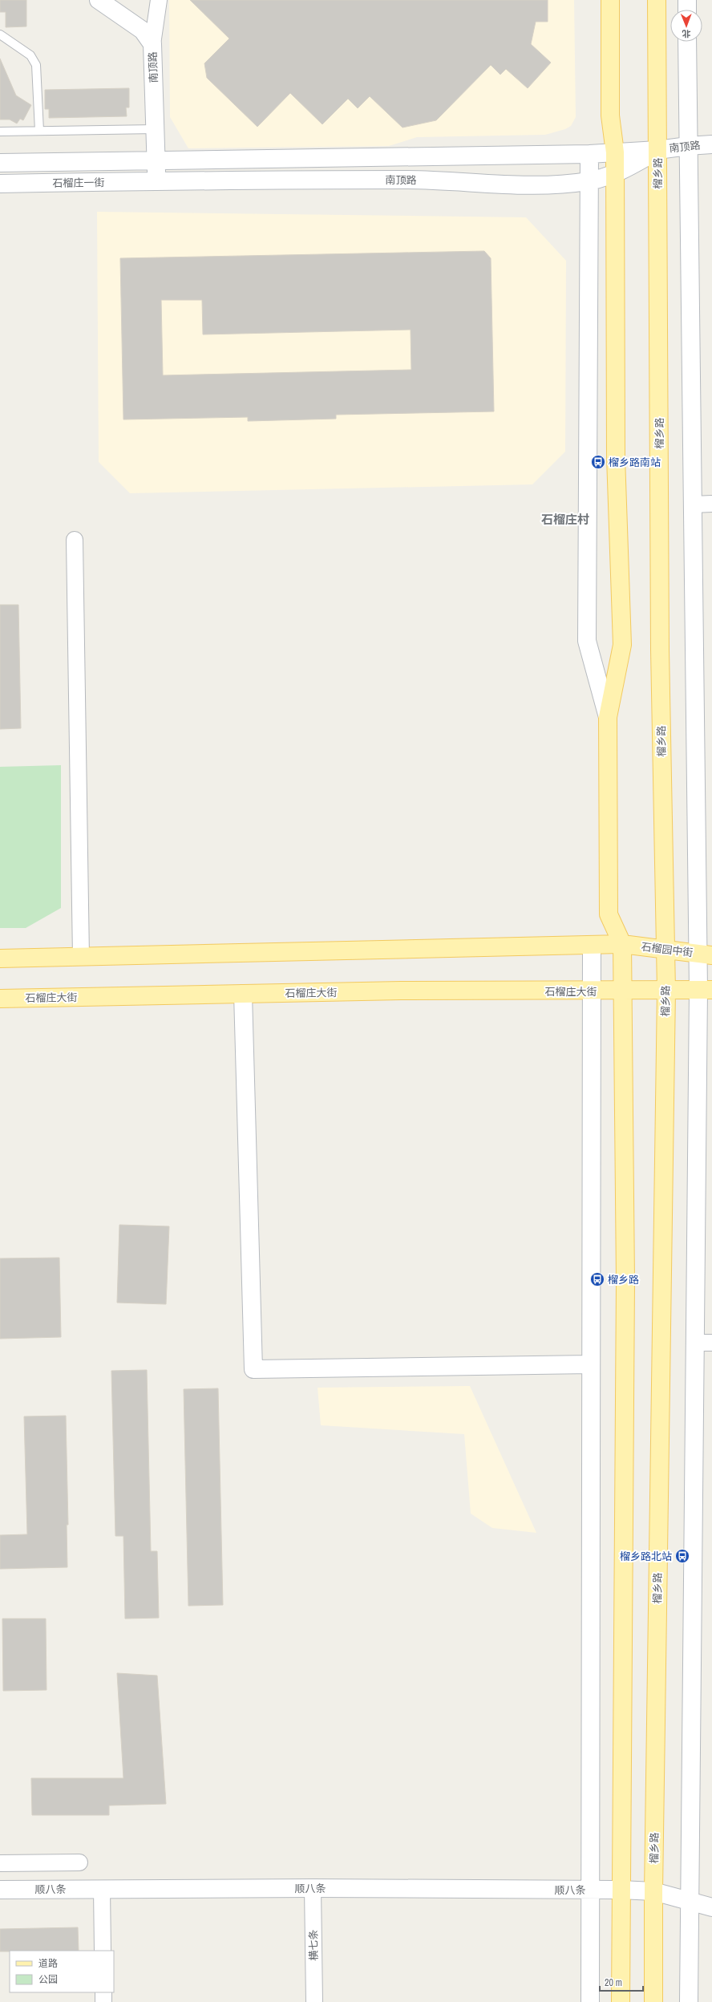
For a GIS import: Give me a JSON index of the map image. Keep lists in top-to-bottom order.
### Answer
{
  "streets": {
    "main road": ["榴乡路", "石榴园中街", "石榴庄大街"],
    "street": [
      "南顶路",
      "石榴庄一街",
      "顺八条",
      "横七条"
    ]
  },
  "crossings": [
    ["南顶路", "榴乡路"],
    ["南顶路", "石榴庄一街"],
    ["榴乡路", "石榴园中街"],
    ["榴乡路", "顺八条"],
    ["顺八条", "横七条"]
  ],
  "districts": ["石榴庄村"],
  "places": {
    "bus stop": ["榴乡路南站", "榴乡路", "榴乡路北站"]
  },
  "legend": ["道路", "公园"],
  "scale_bar": "20 m",
  "north": "bottom"
}
